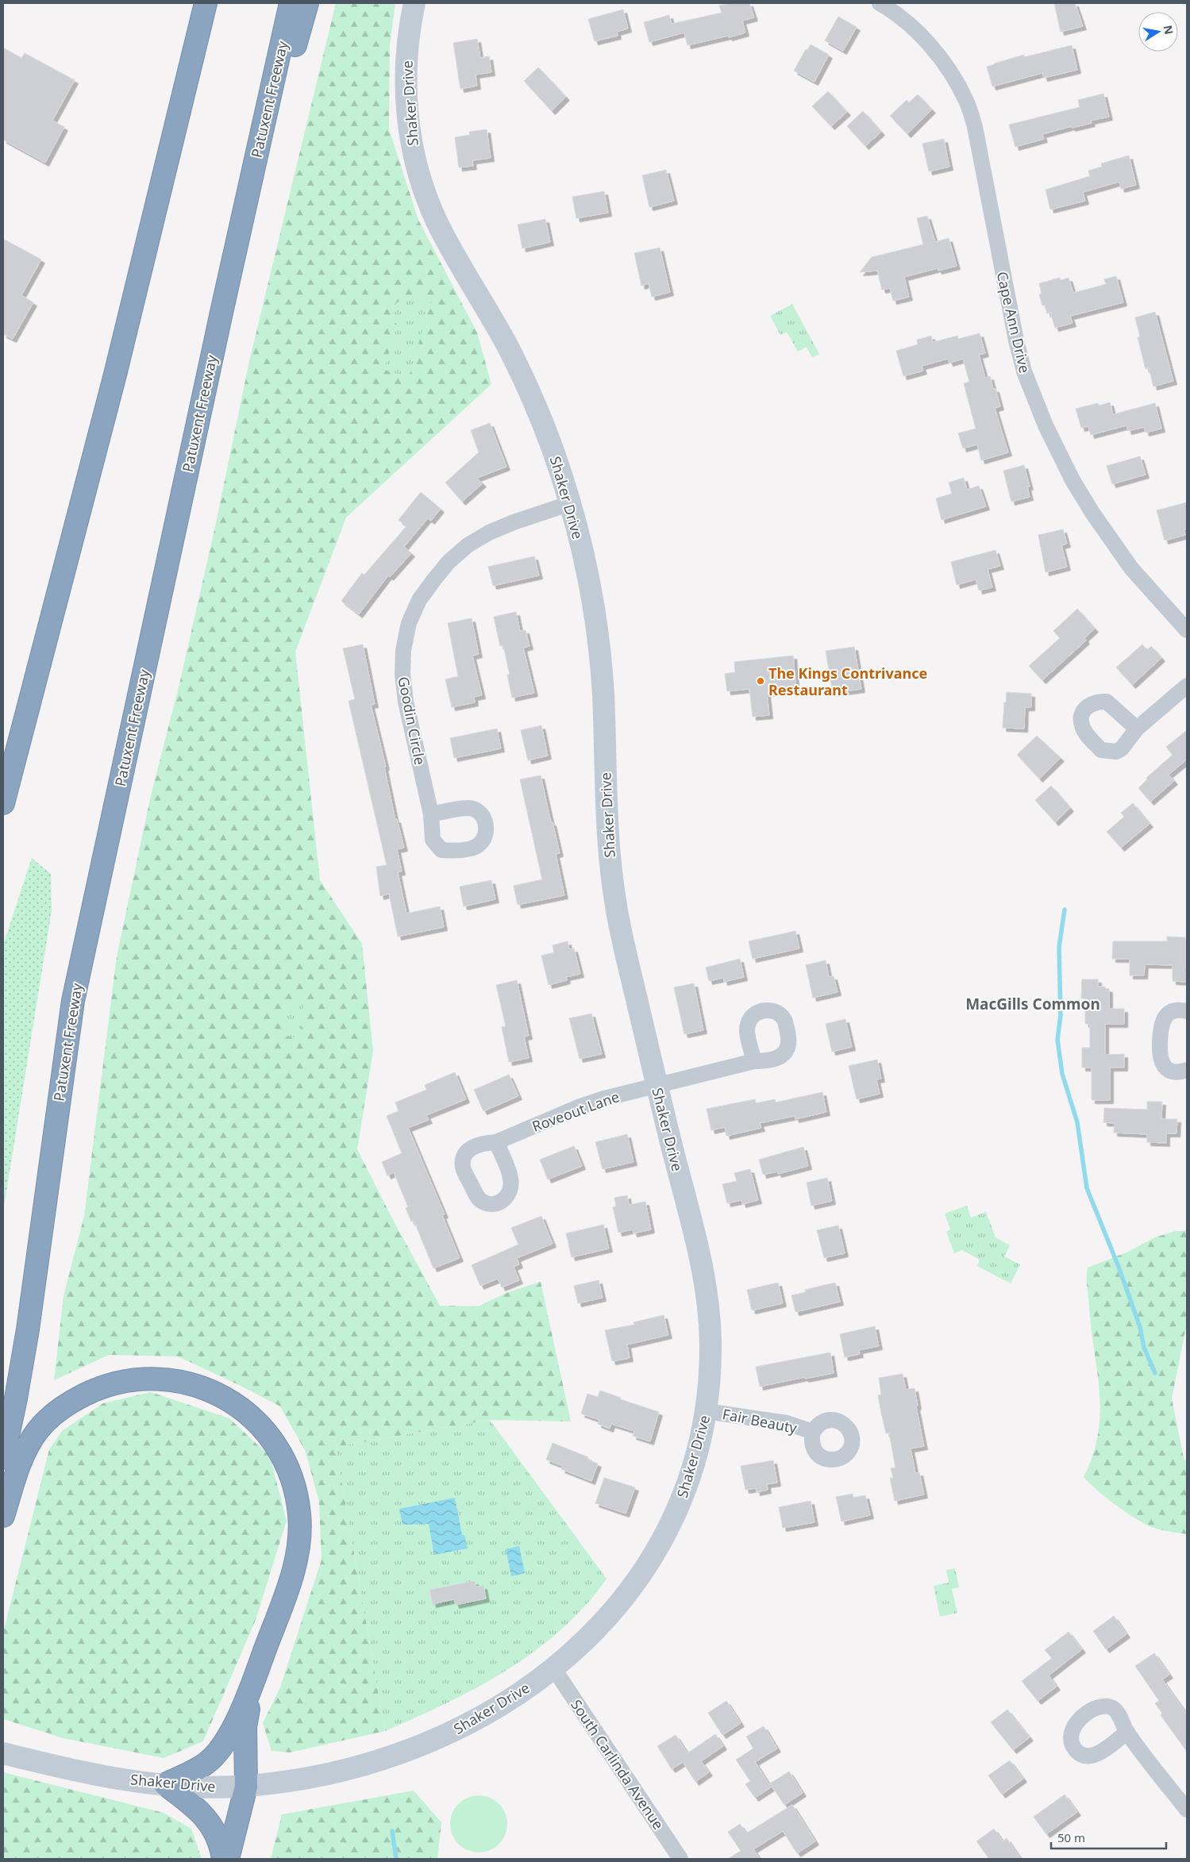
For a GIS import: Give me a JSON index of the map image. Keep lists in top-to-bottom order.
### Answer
{
  "streets": {
    "highway": ["Patuxent Freeway"],
    "street": [
      "Shaker Drive",
      "Cape Ann Drive",
      "Goodin Circle",
      "Roveout Lane",
      "Fair Beauty",
      "South Carlinda Avenue"
    ]
  },
  "crossings": [
    ["Shaker Drive", "Goodin Circle"],
    ["Shaker Drive", "Roveout Lane"],
    ["Shaker Drive", "Fair Beauty"],
    ["Shaker Drive", "South Carlinda Avenue"]
  ],
  "districts": ["MacGills Common"],
  "places": ["The Kings Contrivance Restaurant"],
  "scale_bar": "50 m",
  "north": "right"
}
